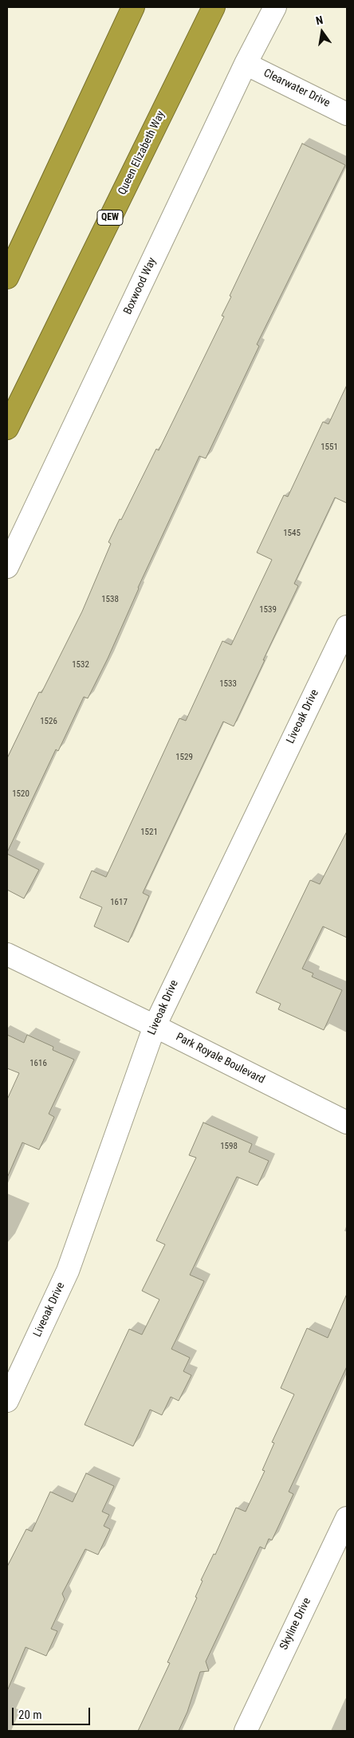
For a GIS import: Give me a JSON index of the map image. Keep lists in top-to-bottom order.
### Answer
{
  "streets": {
    "highway": ["Queen Elizabeth Way", "QEW"],
    "street": [
      "Clearwater Drive",
      "Boxwood Way",
      "Liveoak Drive",
      "Park Royale Boulevard",
      "Skyline Drive"
    ]
  },
  "crossings": [
    ["Clearwater Drive", "Boxwood Way"],
    ["Liveoak Drive", "Park Royale Boulevard"]
  ],
  "house_numbers": [
    "1551",
    "1545",
    "1538",
    "1539",
    "1532",
    "1533",
    "1526",
    "1529",
    "1520",
    "1521",
    "1617",
    "1616",
    "1598"
  ],
  "scale_bar": "20 m",
  "north": "top"
}
